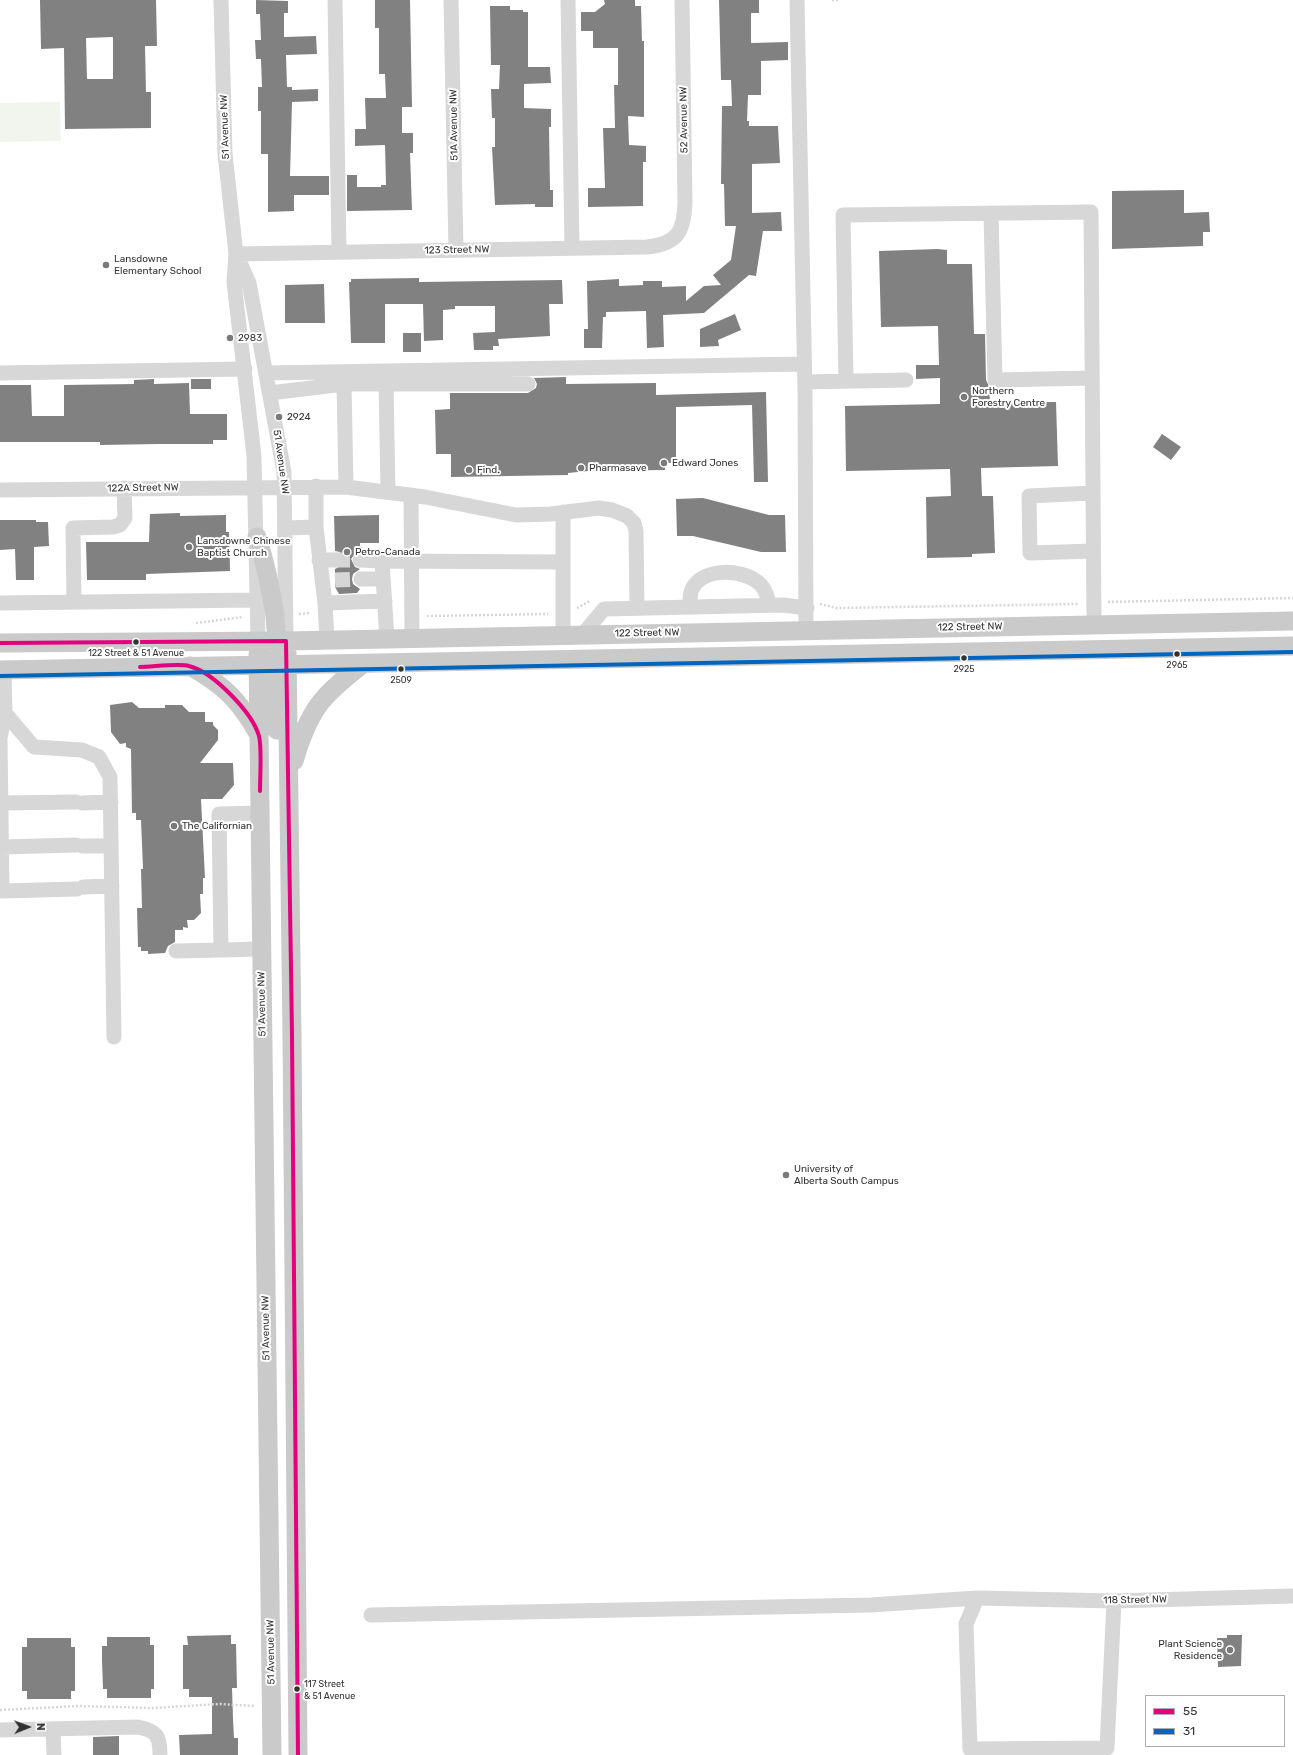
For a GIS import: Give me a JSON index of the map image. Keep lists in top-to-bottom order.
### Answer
{
  "streets": {
    "main road": ["51 Avenue NW", "122 Street NW"],
    "street": [
      "52 Avenue NW",
      "51A Avenue NW",
      "123 Street NW",
      "122A Street NW",
      "118 Street NW"
    ]
  },
  "crossings": [
    ["52 Avenue NW", "123 Street NW"],
    ["51A Avenue NW", "123 Street NW"],
    ["51 Avenue NW", "123 Street NW"],
    ["51 Avenue NW", "122A Street NW"],
    ["51 Avenue NW", "122 Street NW"]
  ],
  "places": [
    "Lansdowne Elementary School",
    "2983",
    "Northern Forestry Centre",
    "2924",
    "Edward Jones",
    "Pharmasave",
    "Find.",
    "Lansdowne Chinese Baptist Church",
    "Petro-Canada",
    "122 Street & 51 Avenue",
    "2965",
    "2925",
    "2509",
    "The Californian",
    "University of Alberta South Campus",
    "Plant Science Residence",
    "117 Street & 51 Avenue"
  ],
  "lines": ["transit line 55", "transit line 31"],
  "legend": ["55", "31"],
  "north": "right"
}
